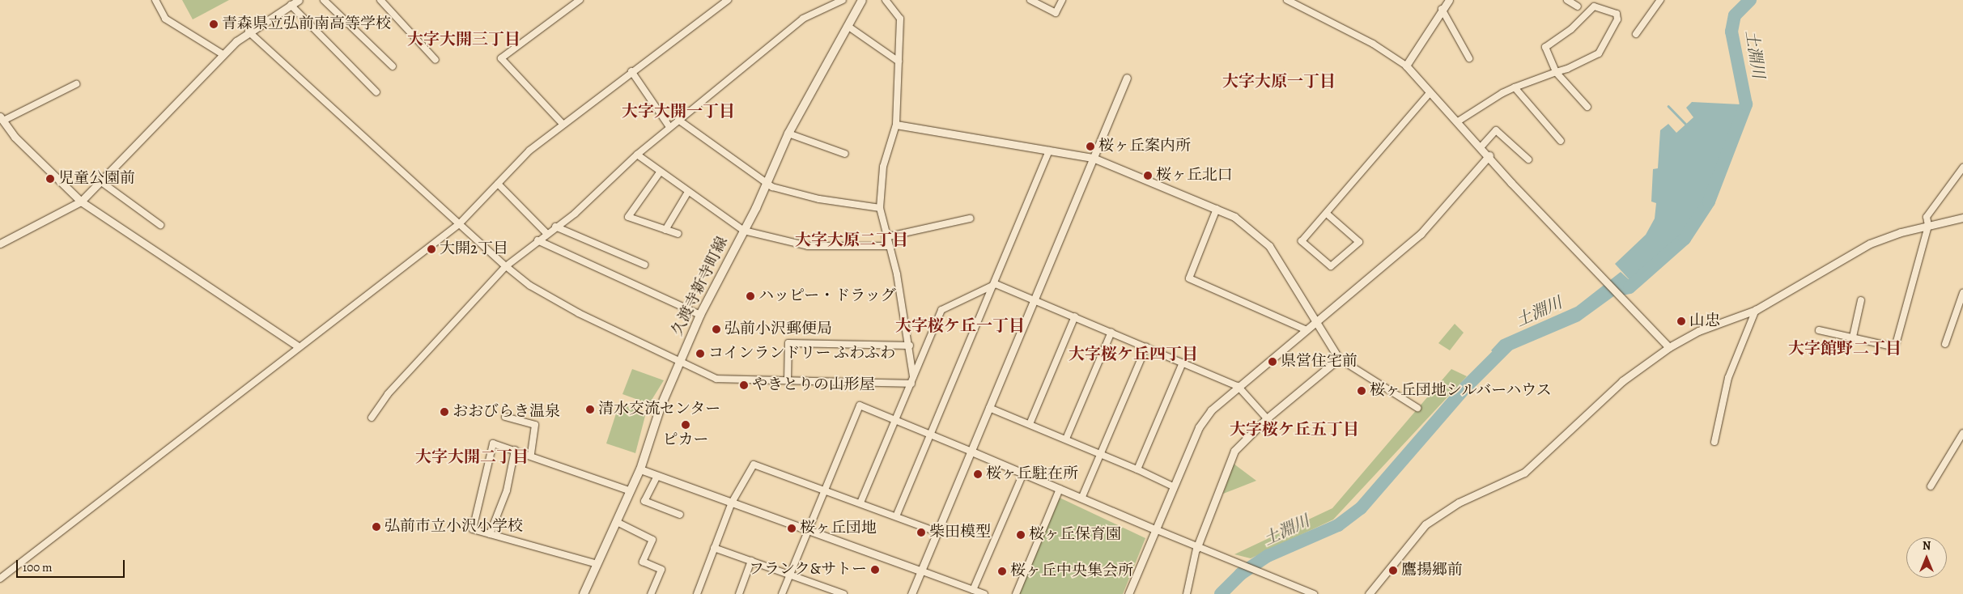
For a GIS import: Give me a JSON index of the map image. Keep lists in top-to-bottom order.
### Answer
{
  "streets": {
    "main road": ["久渡寺新寺町線"]
  },
  "districts": [
    "大字大開三丁目",
    "大字大原一丁目",
    "大字大開一丁目",
    "大字大原二丁目",
    "大字桜ケ丘一丁目",
    "大字館野二丁目",
    "大字桜ケ丘四丁目",
    "大字桜ケ丘五丁目",
    "大字大開二丁目"
  ],
  "water": ["土淵川"],
  "places": [
    "青森県立弘前南高等学校",
    "桜ヶ丘案内所",
    "桜ヶ丘北口",
    "児童公園前",
    "大開2丁目",
    "ハッピー・ドラッグ",
    "山忠",
    "弘前小沢郵便局",
    "コインランドリー ふわふわ",
    "県営住宅前",
    "やきとりの山形屋",
    "桜ヶ丘団地シルバーハウス",
    "清水交流センター",
    "おおびらき温泉",
    "ピカー",
    "桜ヶ丘駐在所",
    "弘前市立小沢小学校",
    "桜ヶ丘団地",
    "柴田模型",
    "桜ヶ丘保育園",
    "フランク&サトー",
    "鷹揚郷前",
    "桜ヶ丘中央集会所"
  ],
  "scale_bar": "100 m",
  "north": "top"
}
